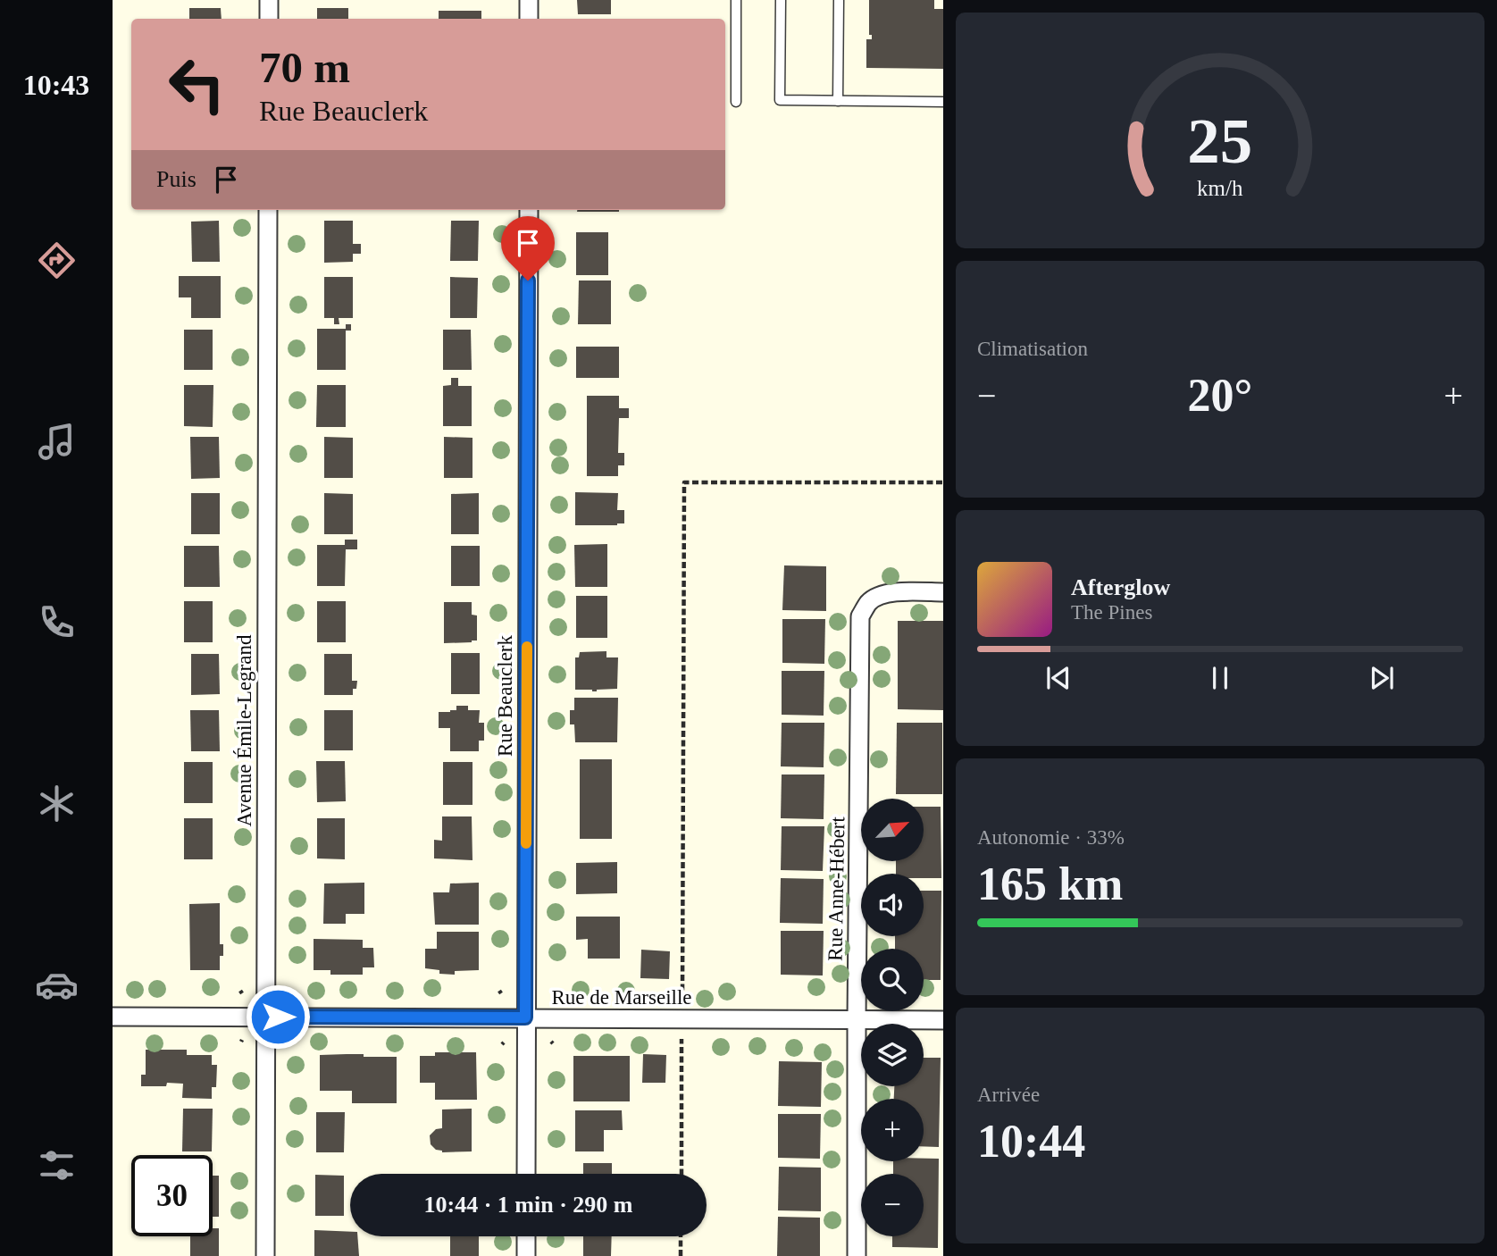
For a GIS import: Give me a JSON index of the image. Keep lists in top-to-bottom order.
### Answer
{
  "streets": {
    "street": [
      "Rue Beauclerk",
      "Avenue Émile-Legrand",
      "Rue Anne-Hébert",
      "Rue de Marseille"
    ]
  },
  "crossings": [
    ["Rue Beauclerk", "Rue de Marseille"],
    ["Avenue Émile-Legrand", "Rue de Marseille"],
    ["Rue Anne-Hébert", "Rue de Marseille"]
  ],
  "north": "top right",
  "page": {
    "tabs": "10:43",
    "turn": ["70 m", "Rue Beauclerk"],
    "then": "Puis",
    "tile": [
      "Climatisation",
      ["Autonomie · 33%", "165 km"],
      ["Arrivée", "10:44"]
    ],
    "heat": ["−", "20°", "+"],
    "song": ["Afterglow", "The Pines"],
    "map_buttons": ["+", "−"],
    "limit": "30",
    "trip": "10:44 · 1 min · 290 m",
    "gauge": ["25", "km/h"]
  }
}
